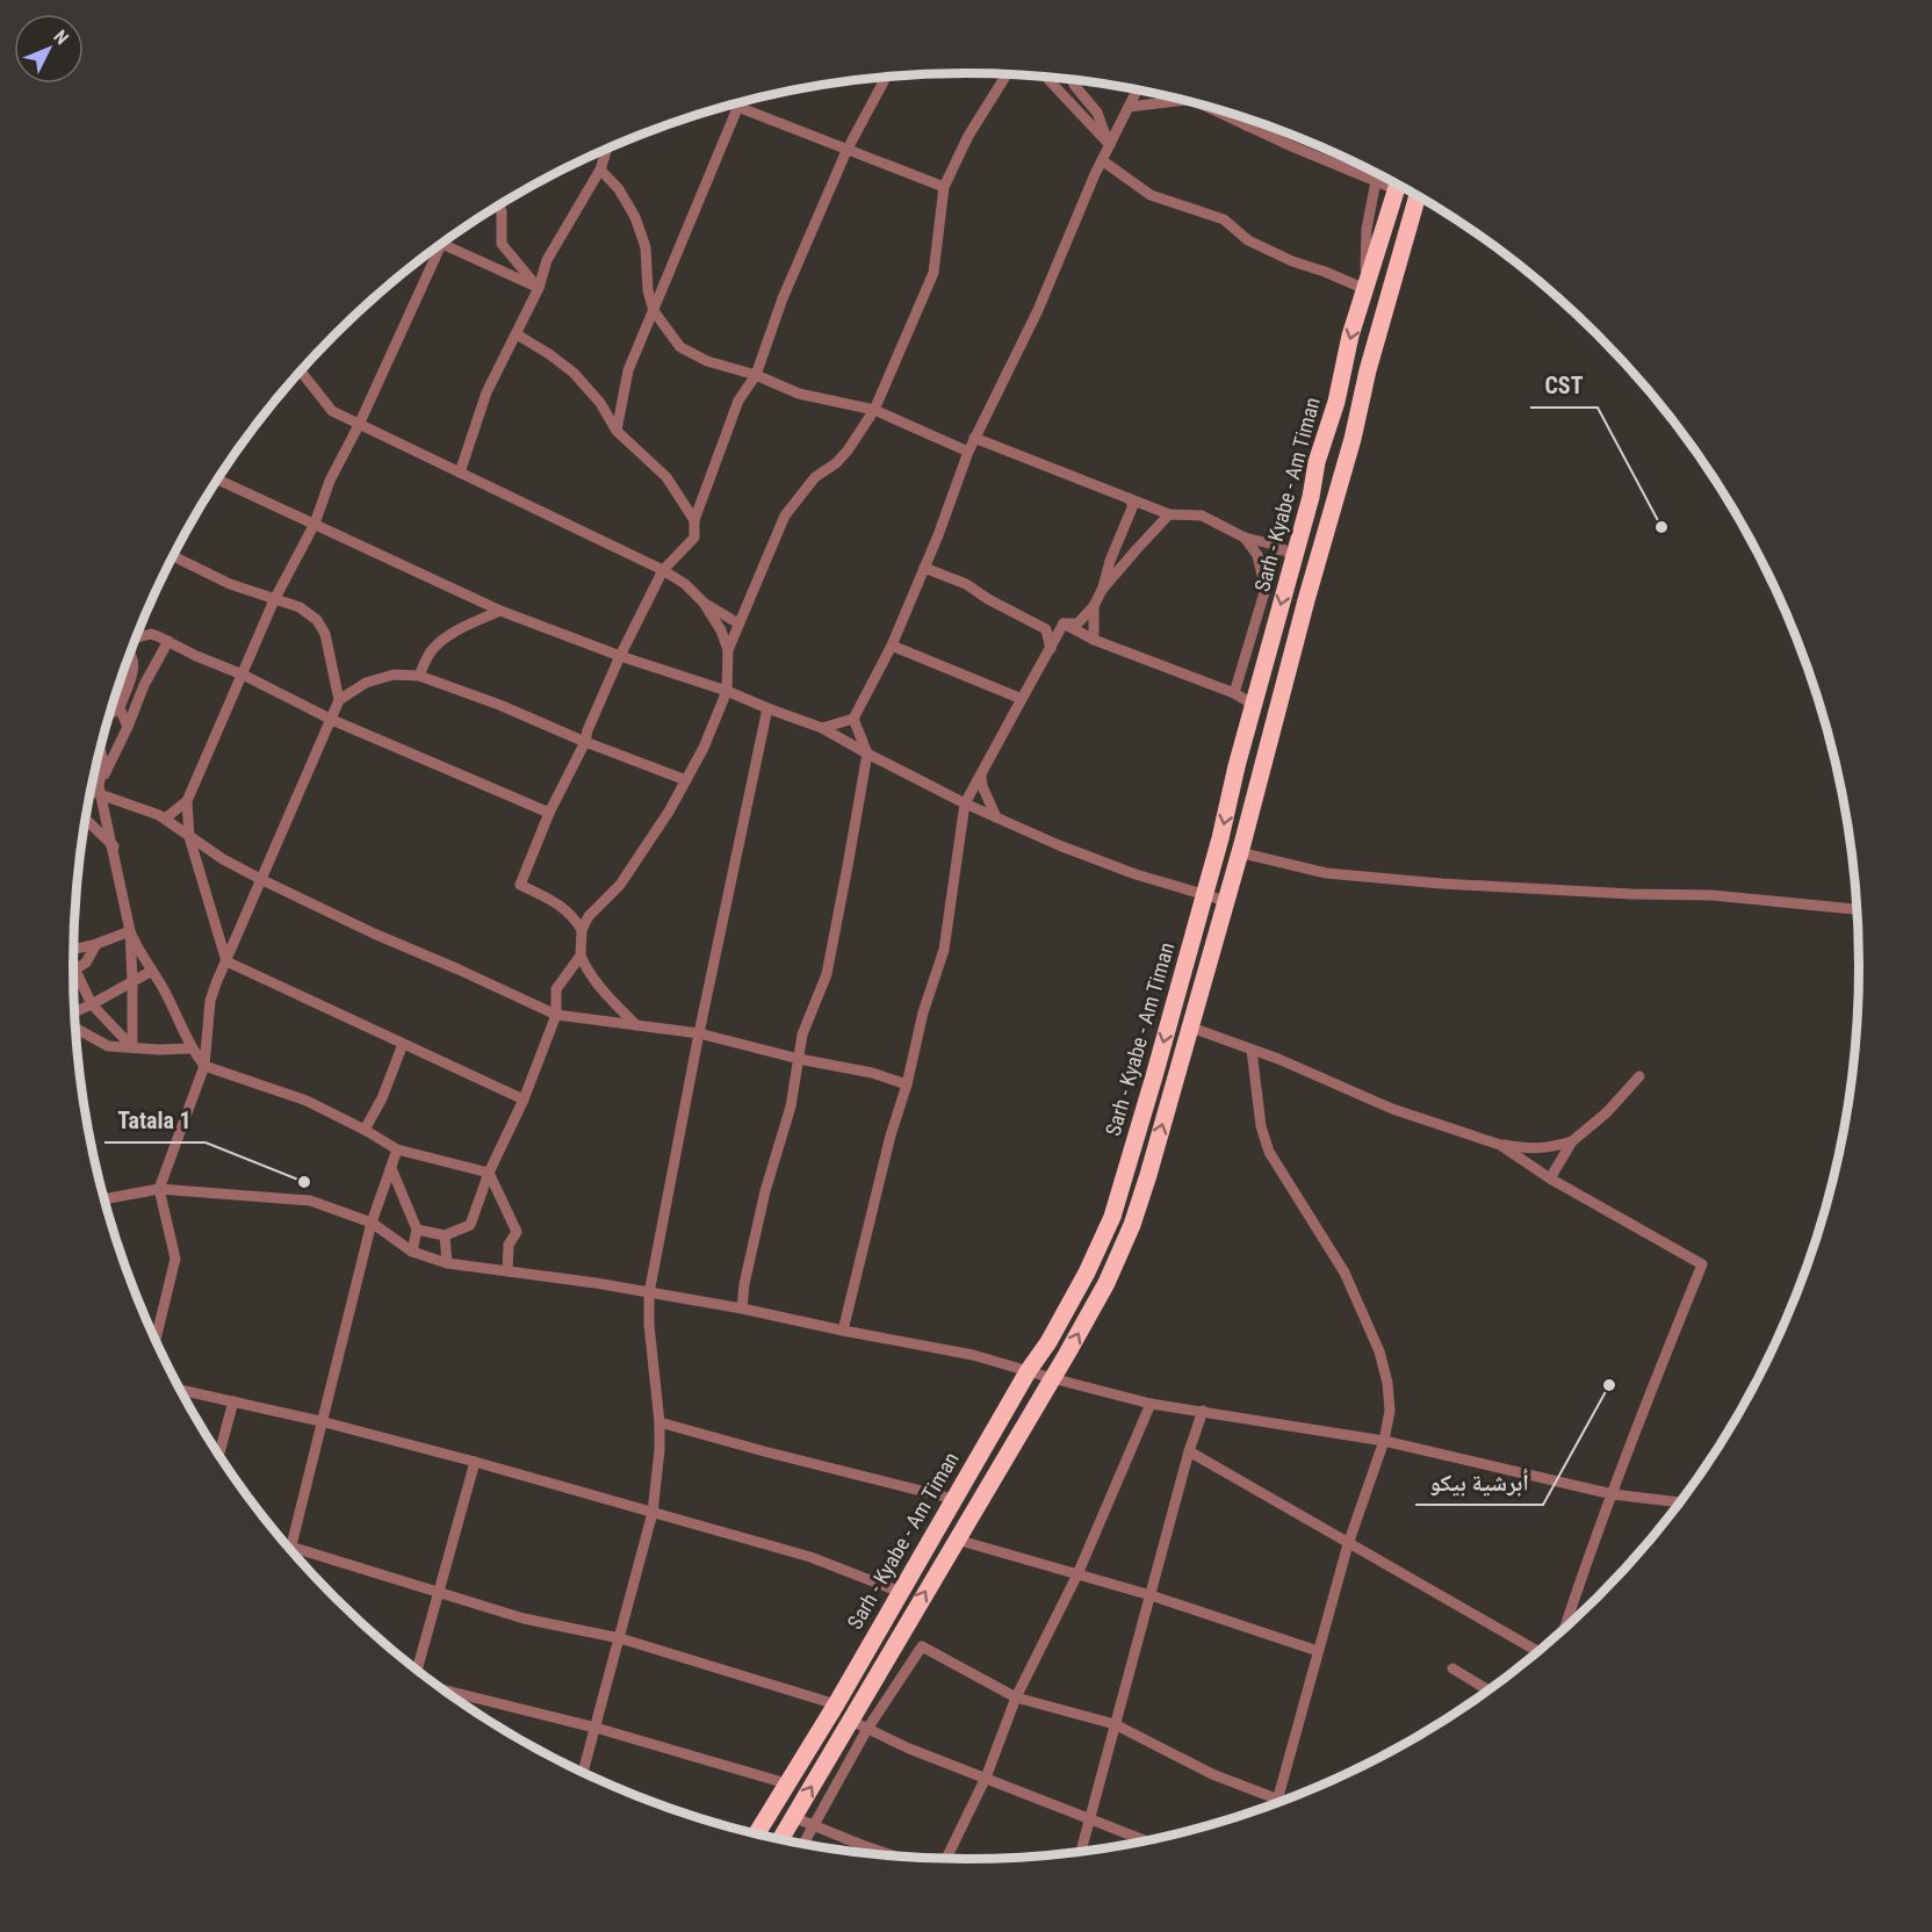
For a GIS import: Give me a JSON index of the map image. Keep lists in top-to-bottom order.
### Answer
{
  "streets": {
    "highway": ["Sarh - Kyabe - Am Timan"]
  },
  "places": ["CST", "Tatala 1", "أبرشية بيكو"],
  "north": "top right"
}
